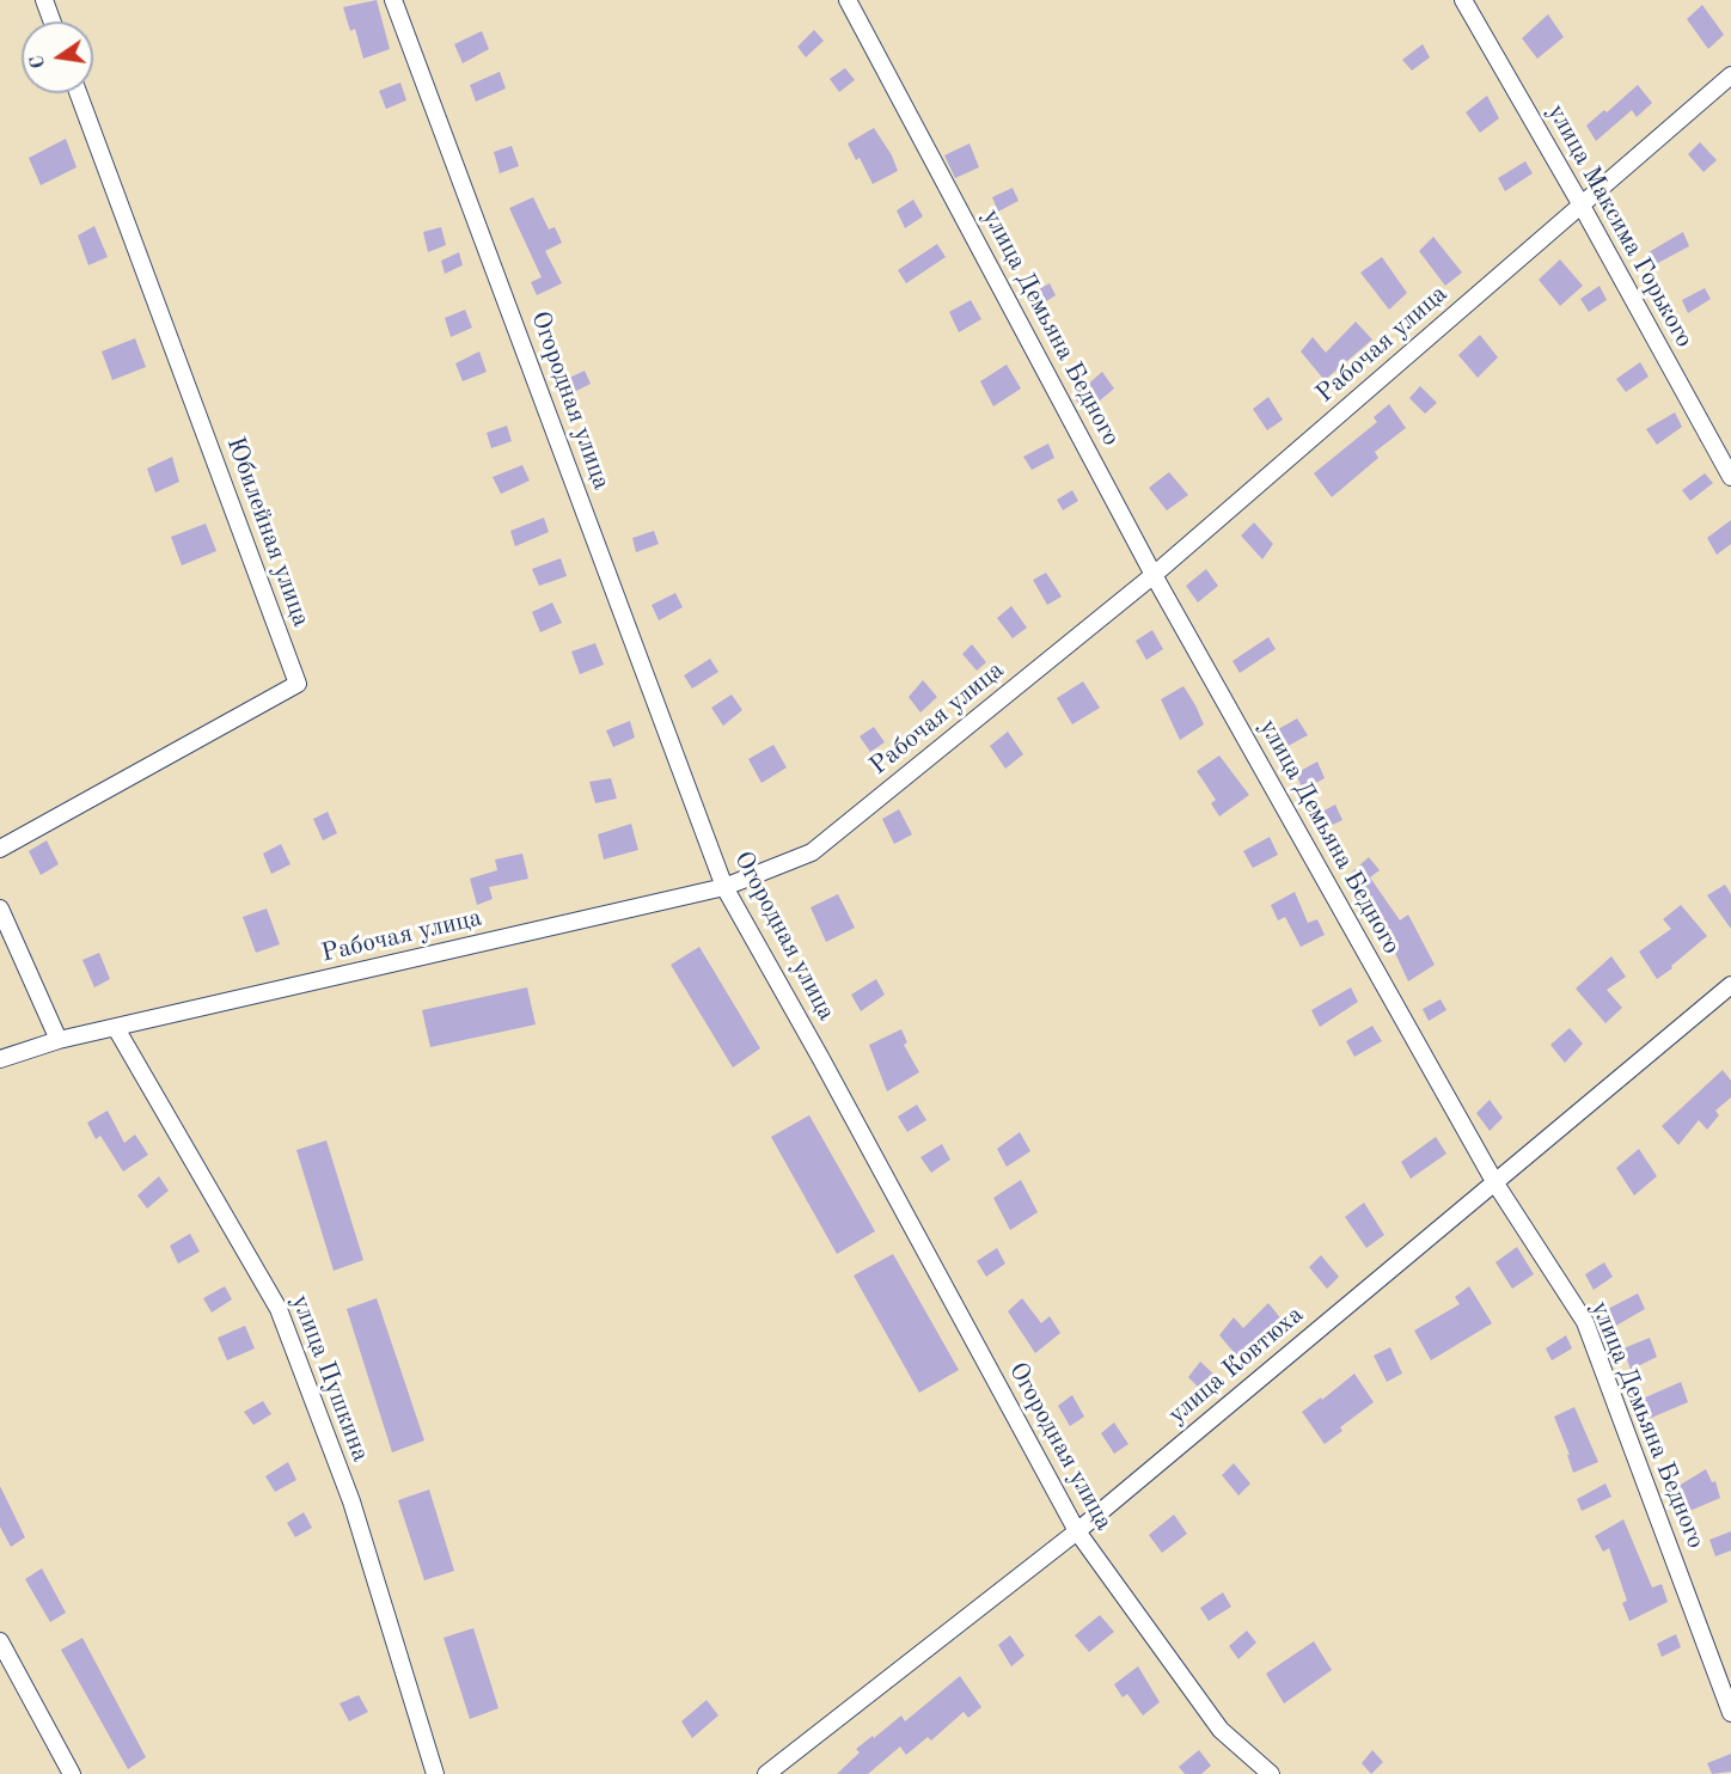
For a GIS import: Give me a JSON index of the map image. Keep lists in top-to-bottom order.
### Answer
{
  "streets": {
    "street": [
      "улица Максима Горького",
      "улица Демьяна Бедного",
      "Рабочая улица",
      "Огородная улица",
      "Юбилейная улица",
      "улица Ковтюха",
      "улица Пушкина"
    ]
  },
  "crossings": [
    ["улица Максима Горького", "Рабочая улица"],
    ["улица Демьяна Бедного", "Рабочая улица"],
    ["улица Демьяна Бедного", "улица Ковтюха"],
    ["Рабочая улица", "Огородная улица"],
    ["Рабочая улица", "улица Пушкина"],
    ["Огородная улица", "улица Ковтюха"]
  ],
  "north": "left"
}
